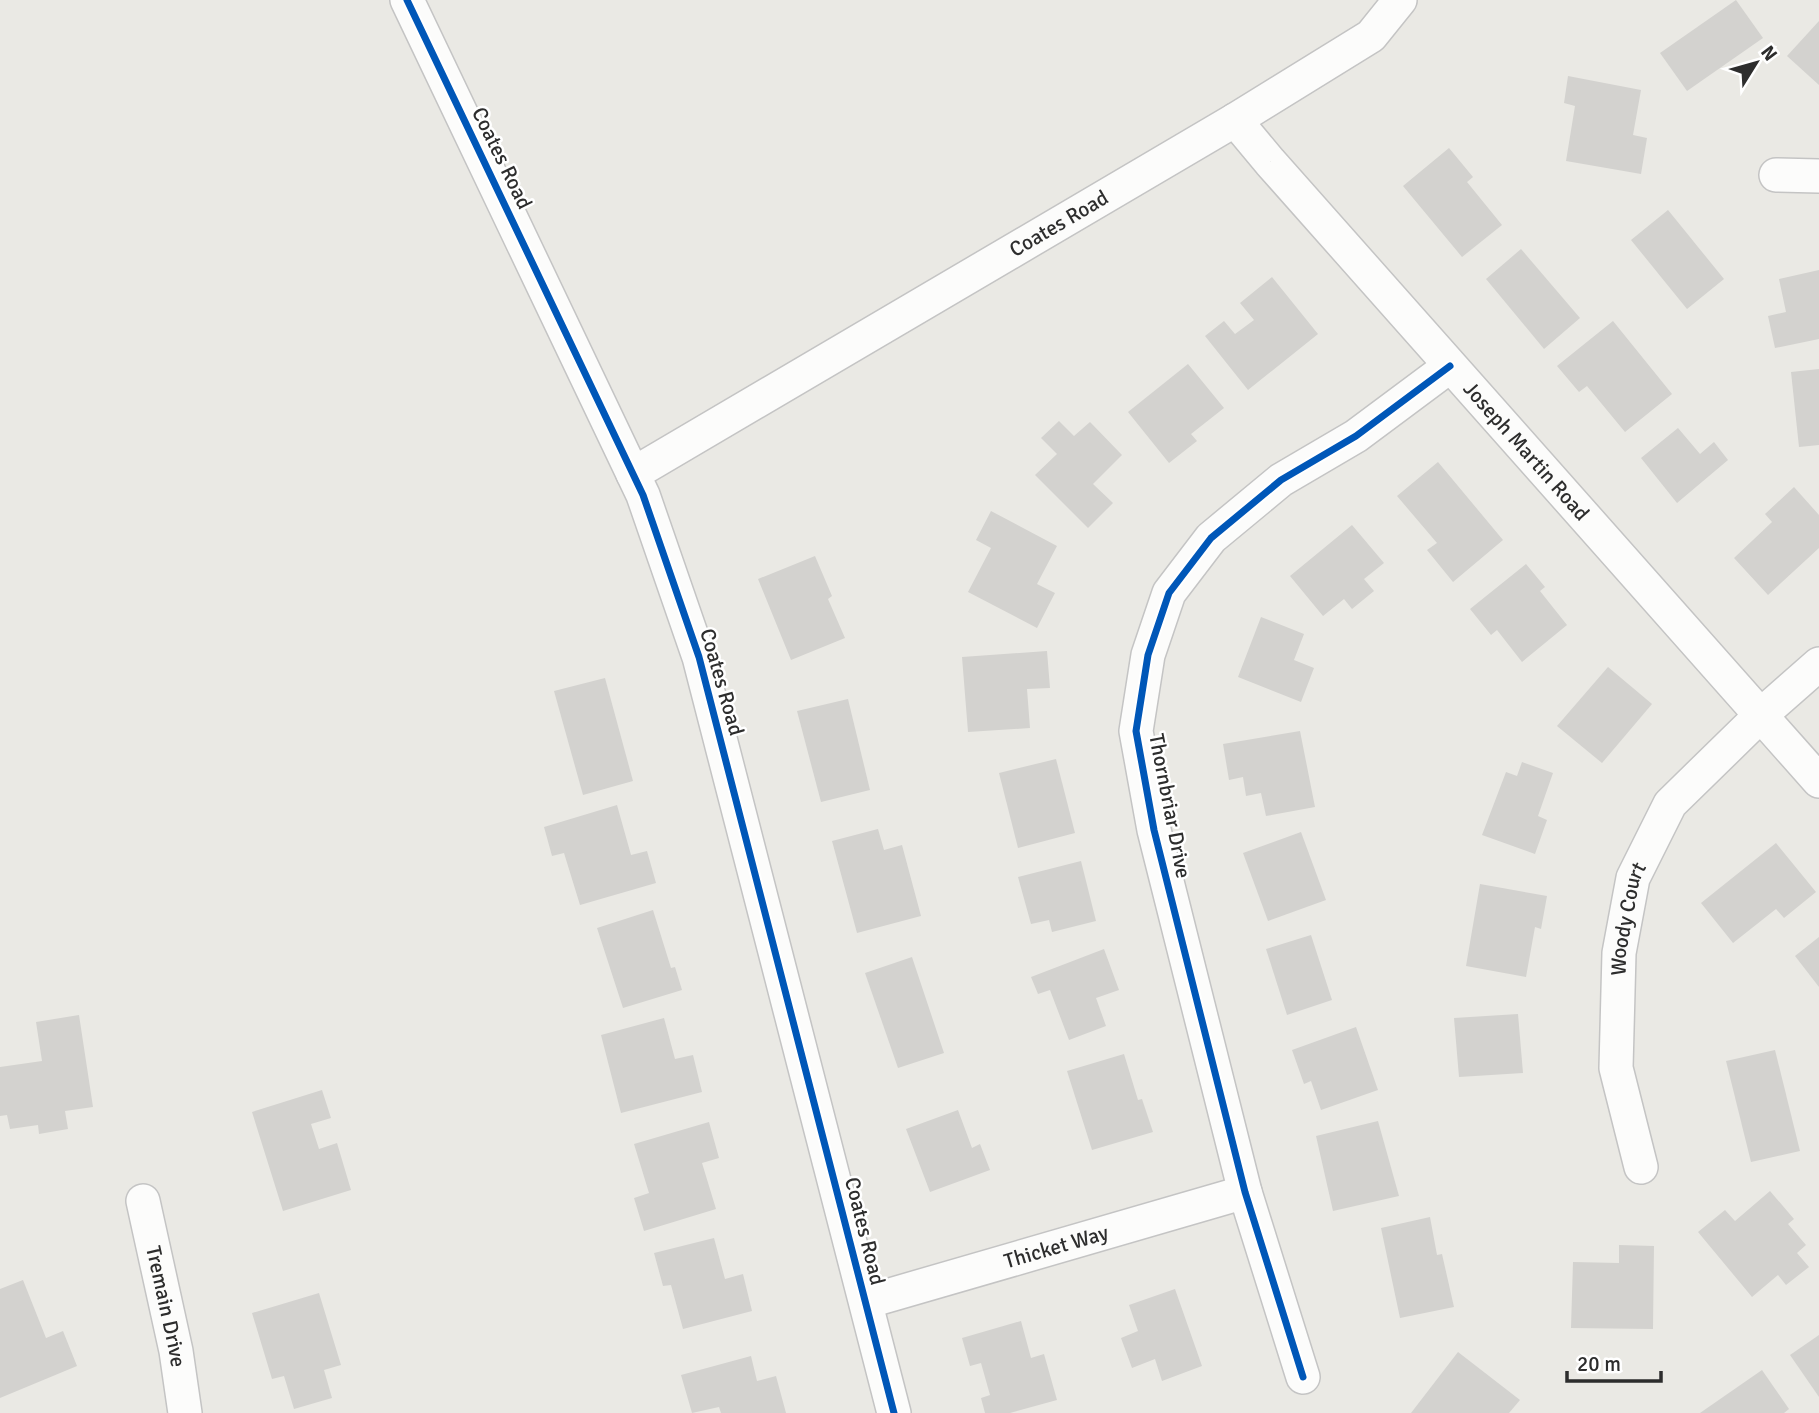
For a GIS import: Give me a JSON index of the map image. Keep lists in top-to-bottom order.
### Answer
{
  "streets": {
    "street": [
      "Coates Road",
      "Joseph Martin Road",
      "Thornbriar Drive",
      "Woody Court",
      "Thicket Way",
      "Tremain Drive"
    ]
  },
  "crossings": [
    ["Coates Road", "Joseph Martin Road"],
    ["Coates Road", "Thicket Way"],
    ["Joseph Martin Road", "Thornbriar Drive"],
    ["Joseph Martin Road", "Woody Court"],
    ["Thornbriar Drive", "Thicket Way"]
  ],
  "scale_bar": "20 m",
  "north": "top right"
}
